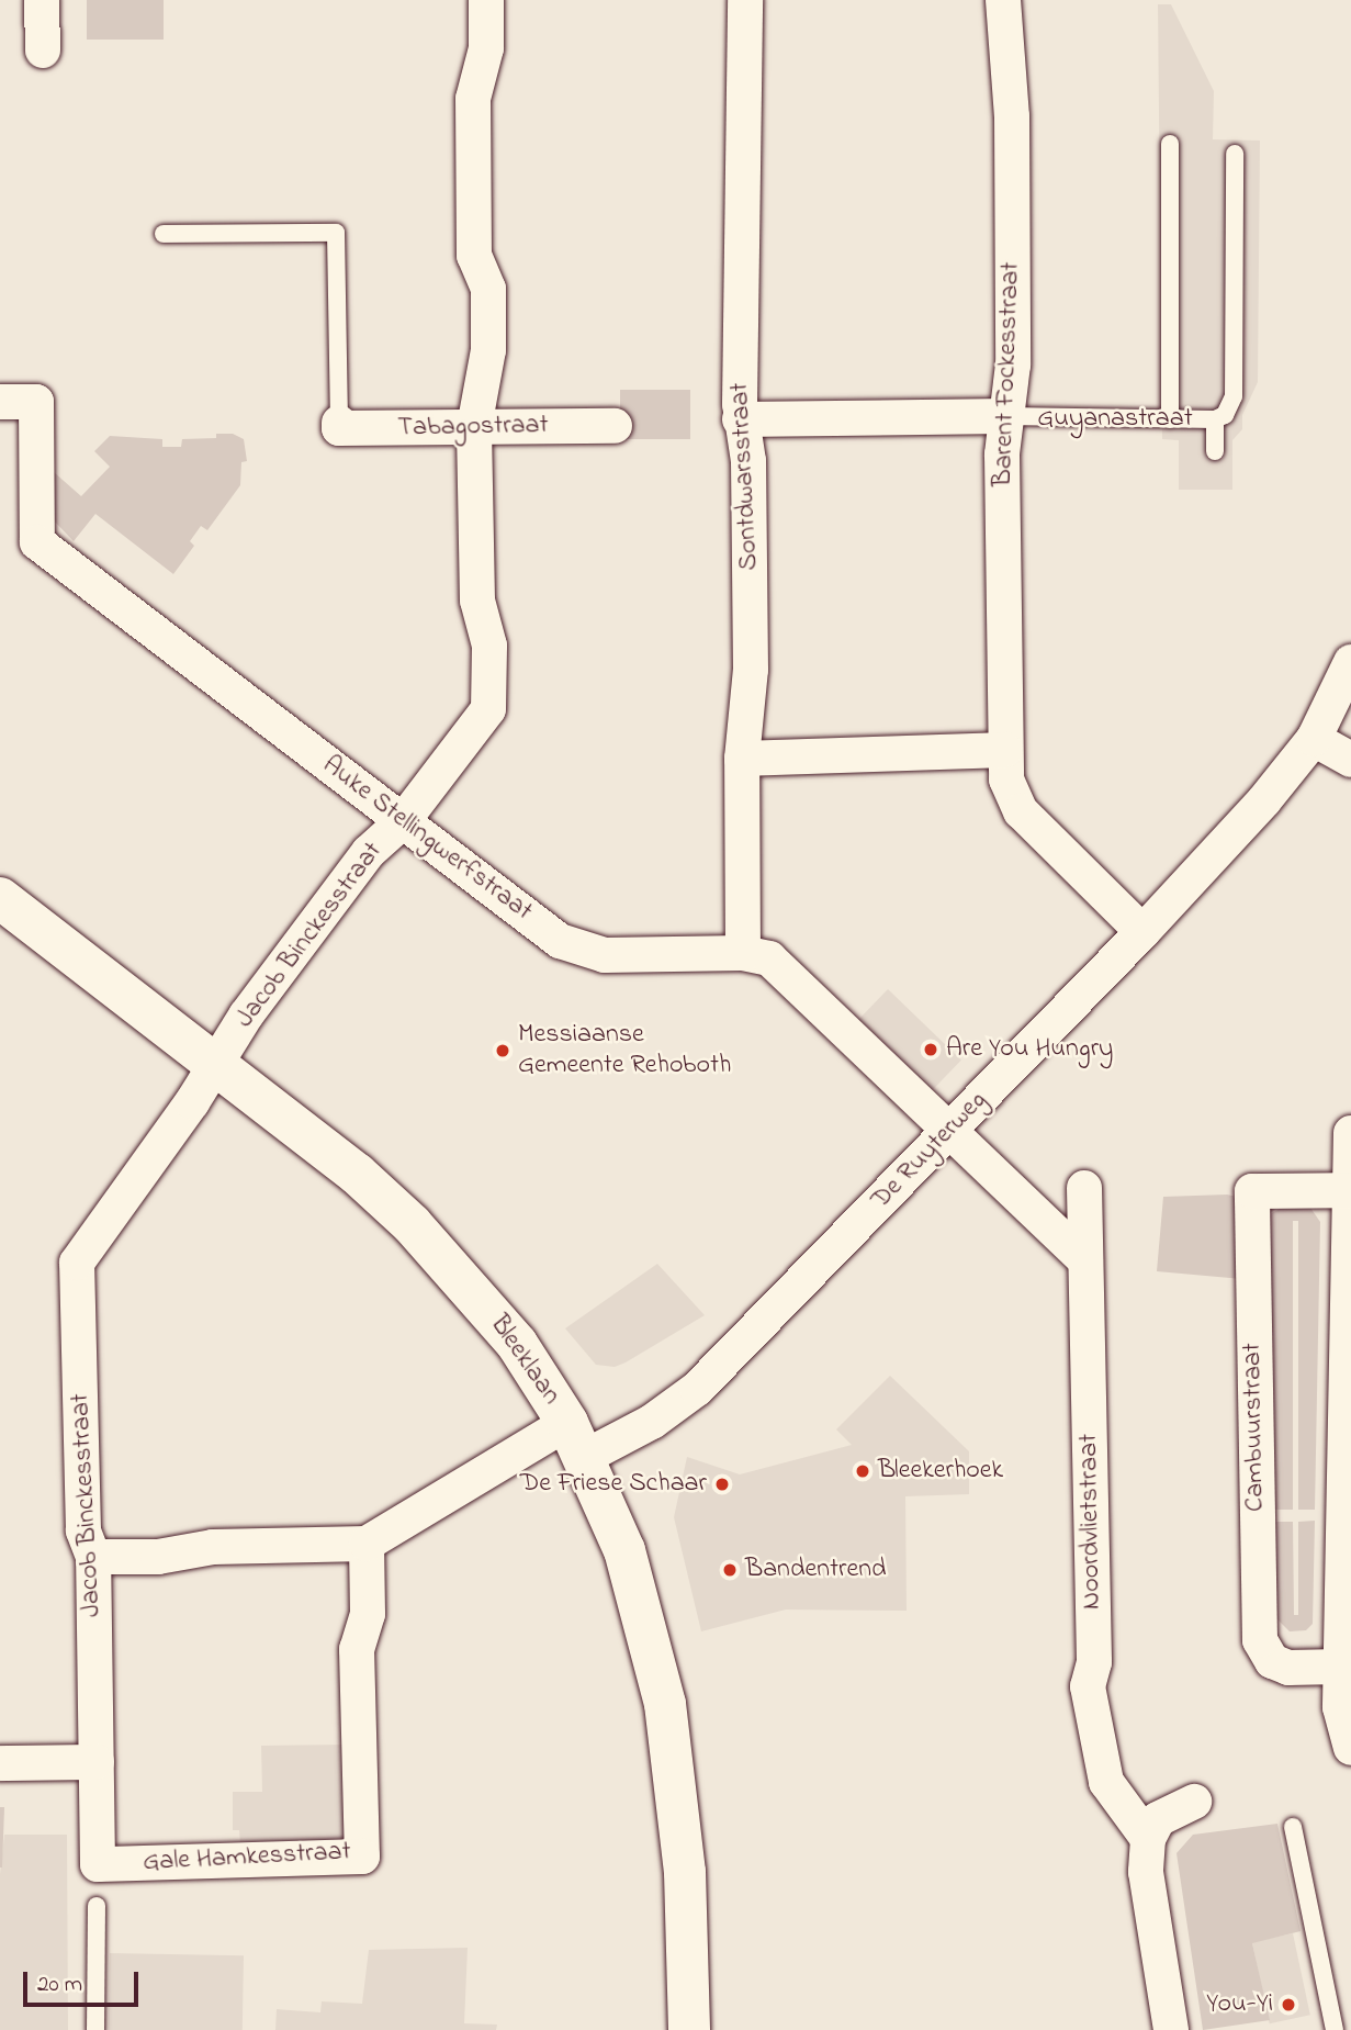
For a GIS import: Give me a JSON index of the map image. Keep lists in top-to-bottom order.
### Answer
{
  "streets": {
    "street": [
      "Barent Fockesstraat",
      "Guyanastraat",
      "Tabagostraat",
      "Sontdwarsstraat",
      "Auke Stellingwerfstraat",
      "Jacob Binckesstraat",
      "De Ruyterweg",
      "Bleeklaan",
      "Cambuurstraat",
      "Noordvlietstraat",
      "Gale Hamkesstraat"
    ]
  },
  "crossings": [
    ["Barent Fockesstraat", "Guyanastraat"],
    ["Barent Fockesstraat", "De Ruyterweg"],
    ["Guyanastraat", "Sontdwarsstraat"],
    ["Tabagostraat", "Jacob Binckesstraat"],
    ["Sontdwarsstraat", "Auke Stellingwerfstraat"],
    ["Auke Stellingwerfstraat", "Jacob Binckesstraat"],
    ["Auke Stellingwerfstraat", "De Ruyterweg"],
    ["Auke Stellingwerfstraat", "Noordvlietstraat"],
    ["Jacob Binckesstraat", "Bleeklaan"],
    ["Jacob Binckesstraat", "Gale Hamkesstraat"],
    ["De Ruyterweg", "Bleeklaan"],
    ["De Ruyterweg", "Gale Hamkesstraat"]
  ],
  "places": [
    "Are You Hungry",
    "Messiaanse Gemeente Rehoboth",
    "Bleekerhoek",
    "De Friese Schaar",
    "Bandentrend",
    "You-Yi"
  ],
  "scale_bar": "20 m"
}
